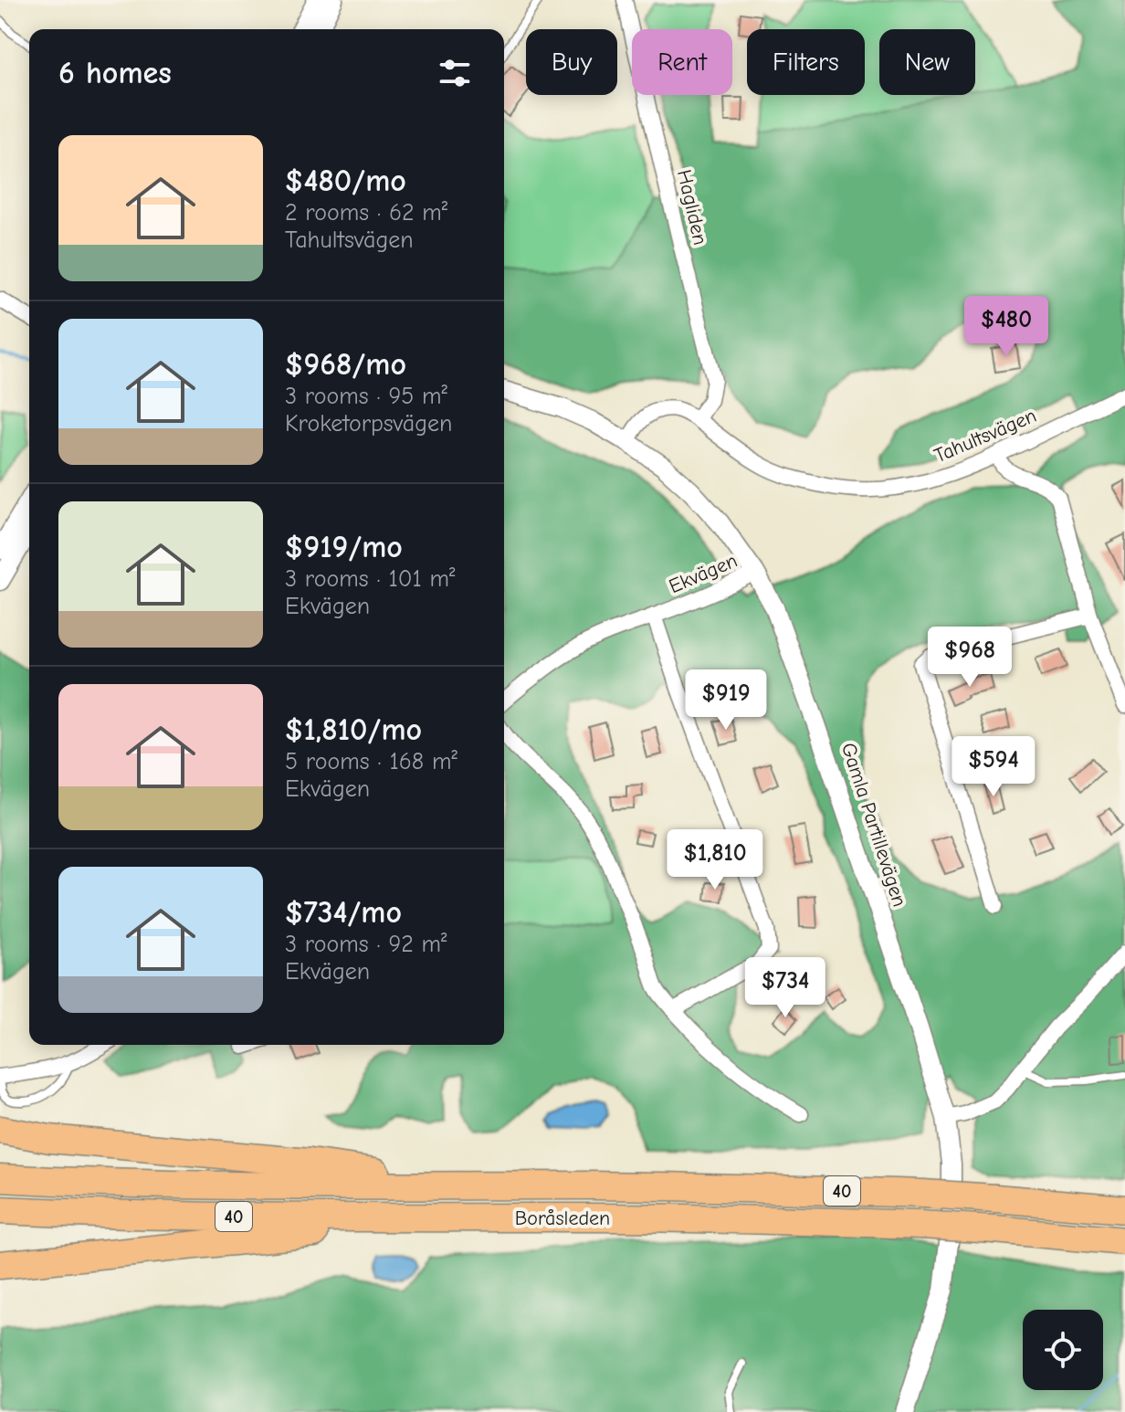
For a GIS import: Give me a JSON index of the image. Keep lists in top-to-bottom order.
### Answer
{
  "streets": {
    "highway": ["40", "Boråsleden"],
    "street": [
      "Hagliden",
      "Tahultsvägen",
      "Ekvägen",
      "Gamla Partillevägen"
    ]
  },
  "crossings": [
    ["Hagliden", "Tahultsvägen"],
    ["Tahultsvägen", "Gamla Partillevägen"],
    ["Ekvägen", "Gamla Partillevägen"]
  ],
  "page": {
    "chip": [
      "Buy",
      "Rent",
      "Filters",
      "New"
    ],
    "heading": "6 homes",
    "list": [
      {
        "name": "$480/mo",
        "note": "2 rooms · 62 m² · Tahultsvägen"
      },
      {
        "name": "$968/mo",
        "note": "3 rooms · 95 m² · Kroketorpsvägen"
      },
      {
        "name": "$919/mo",
        "note": "3 rooms · 101 m² · Ekvägen"
      },
      {
        "name": "$1,810/mo",
        "note": "5 rooms · 168 m² · Ekvägen"
      },
      {
        "name": "$734/mo",
        "note": "3 rooms · 92 m² · Ekvägen"
      }
    ],
    "price": [
      "$480",
      "$968",
      "$919",
      "$594",
      "$1,810",
      "$734"
    ]
  }
}
